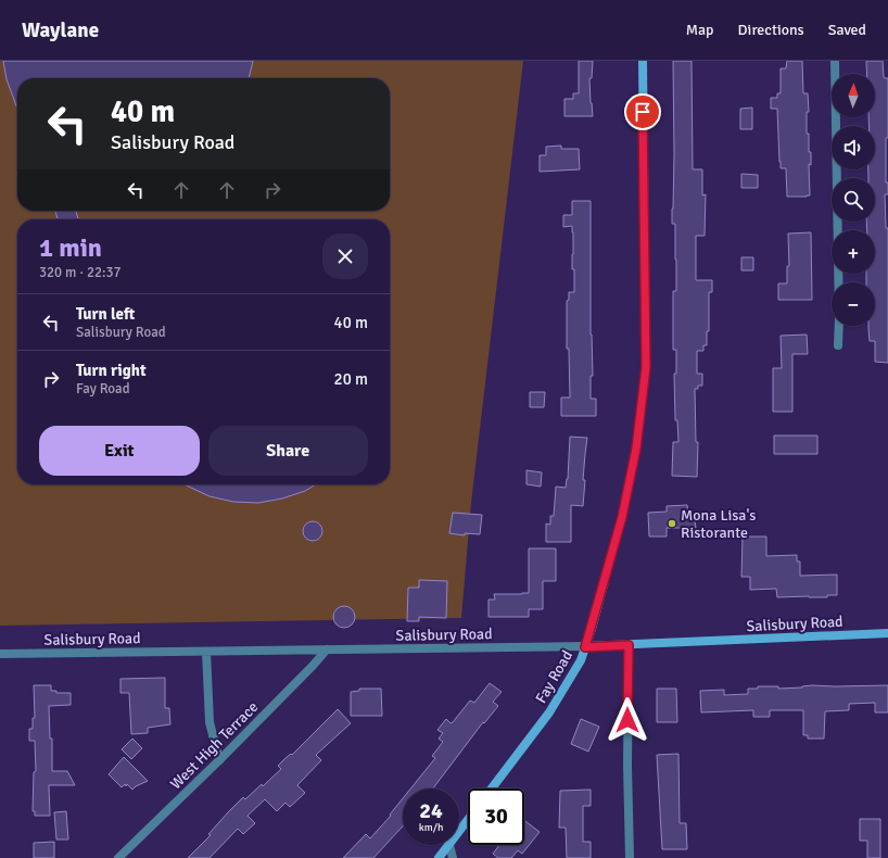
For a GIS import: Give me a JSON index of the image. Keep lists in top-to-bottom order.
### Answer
{
  "streets": {
    "street": ["Salisbury Road", "Fay Road", "West High Terrace"]
  },
  "crossings": [
    ["Salisbury Road", "Fay Road"],
    ["Salisbury Road", "West High Terrace"]
  ],
  "places": ["Mona Lisa's Ristorante"],
  "north": "top",
  "page": {
    "header": "Waylane",
    "nav": ["Map", "Directions", "Saved"],
    "map_buttons": ["+", "−"],
    "turn": ["40 m", "Salisbury Road"],
    "heading": ["1 min", "320 m · 22:37"],
    "list": [
      {
        "name": "Turn left",
        "note": "Salisbury Road",
        "value": "40 m"
      },
      {
        "name": "Turn right",
        "note": "Fay Road",
        "value": "20 m"
      }
    ],
    "buttons": ["Exit", "Share"],
    "speed": "24 km/h",
    "limit": "30"
  }
}
